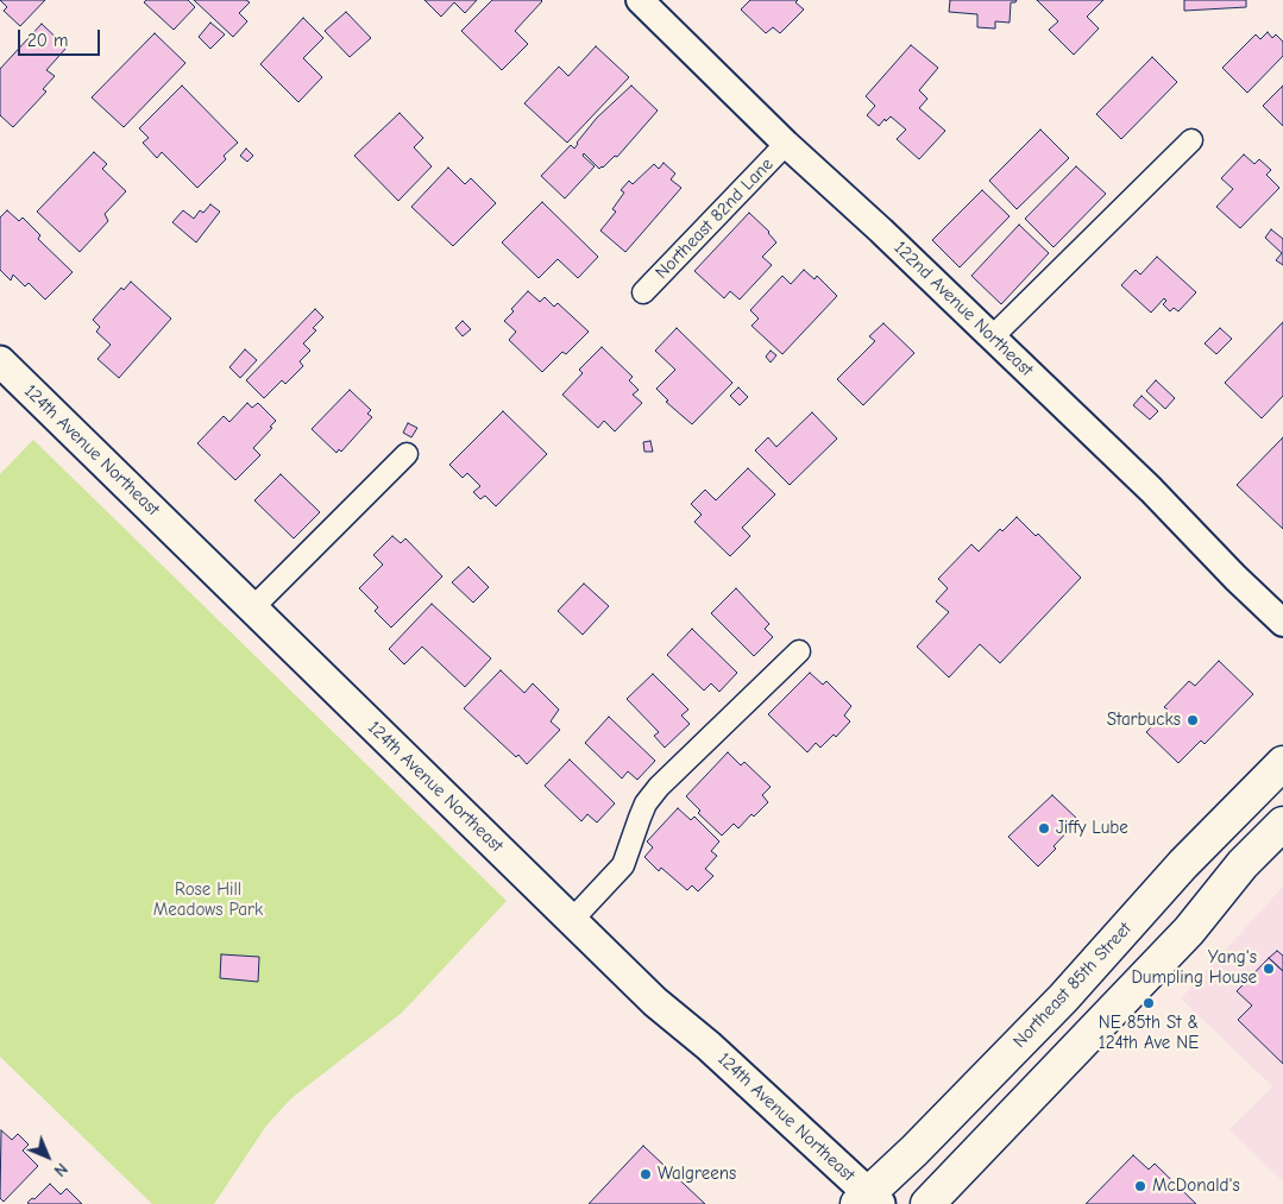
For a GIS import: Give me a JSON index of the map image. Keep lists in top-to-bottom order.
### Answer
{
  "streets": {
    "main road": ["124th Avenue Northeast", "Northeast 85th Street"],
    "street": ["Northeast 82nd Lane", "122nd Avenue Northeast"]
  },
  "crossings": [
    ["Northeast 82nd Lane", "122nd Avenue Northeast"],
    ["124th Avenue Northeast", "Northeast 85th Street"]
  ],
  "parks": ["Rose Hill Meadows Park"],
  "places": [
    "Starbucks",
    "Jiffy Lube",
    "Yang's Dumpling House",
    "NE 85th St & 124th Ave NE",
    "Walgreens",
    "McDonald's"
  ],
  "scale_bar": "20 m",
  "north": "bottom right"
}
